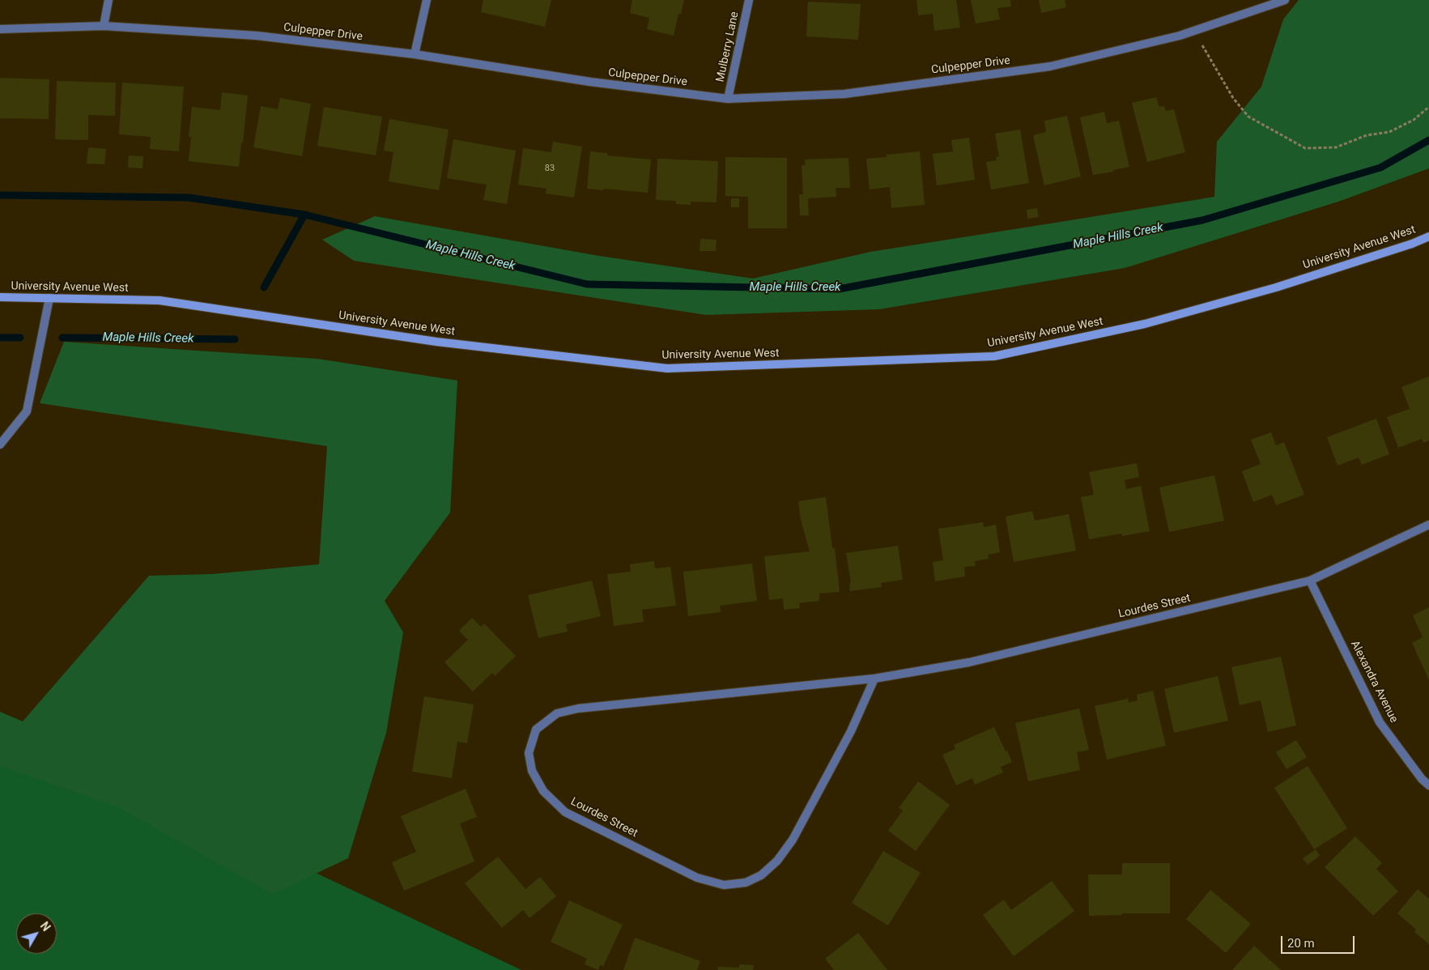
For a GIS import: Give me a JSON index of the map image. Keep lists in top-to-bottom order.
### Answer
{
  "streets": {
    "main road": ["University Avenue West"],
    "street": [
      "Culpepper Drive",
      "Mulberry Lane",
      "Lourdes Street",
      "Alexandra Avenue"
    ]
  },
  "crossings": [
    ["Culpepper Drive", "Mulberry Lane"],
    ["Lourdes Street", "Alexandra Avenue"]
  ],
  "water": ["Maple Hills Creek"],
  "house_numbers": ["83"],
  "scale_bar": "20 m",
  "north": "top right"
}
